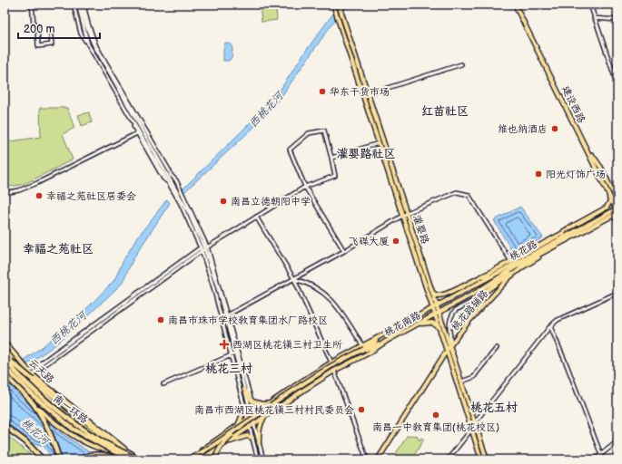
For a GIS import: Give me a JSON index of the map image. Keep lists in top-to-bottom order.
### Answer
{
  "streets": {
    "highway": ["南一环路"],
    "main road": [
      "建设西路",
      "灌婴路",
      "桃花路",
      "桃花路辅路",
      "桃花南路",
      "云天路"
    ]
  },
  "crossings": [
    ["建设西路", "桃花路"],
    ["建设西路", "桃花路辅路"],
    ["灌婴路", "桃花路"],
    ["灌婴路", "桃花路辅路"],
    ["灌婴路", "桃花南路"],
    ["桃花路", "桃花路辅路"],
    ["桃花路", "桃花南路"]
  ],
  "districts": [
    "红苗社区",
    "灌婴路社区",
    "幸福之苑社区",
    "桃花三村",
    "桃花五村"
  ],
  "water": ["西桃花河", "桃花河"],
  "places": {
    "other": [
      "华东干货市场",
      "维也纳酒店",
      "阳光灯饰广场",
      "幸福之苑社区居委会",
      "南昌立德朝阳中学",
      "飞碟大厦",
      "南昌市珠市学校教育集团水厂路校区",
      "南昌市西湖区桃花镇三村村民委员会",
      "南昌一中教育集团(桃花校区)"
    ],
    "health": ["西湖区桃花镇三村卫生所"]
  },
  "scale_bar": "200 m"
}
